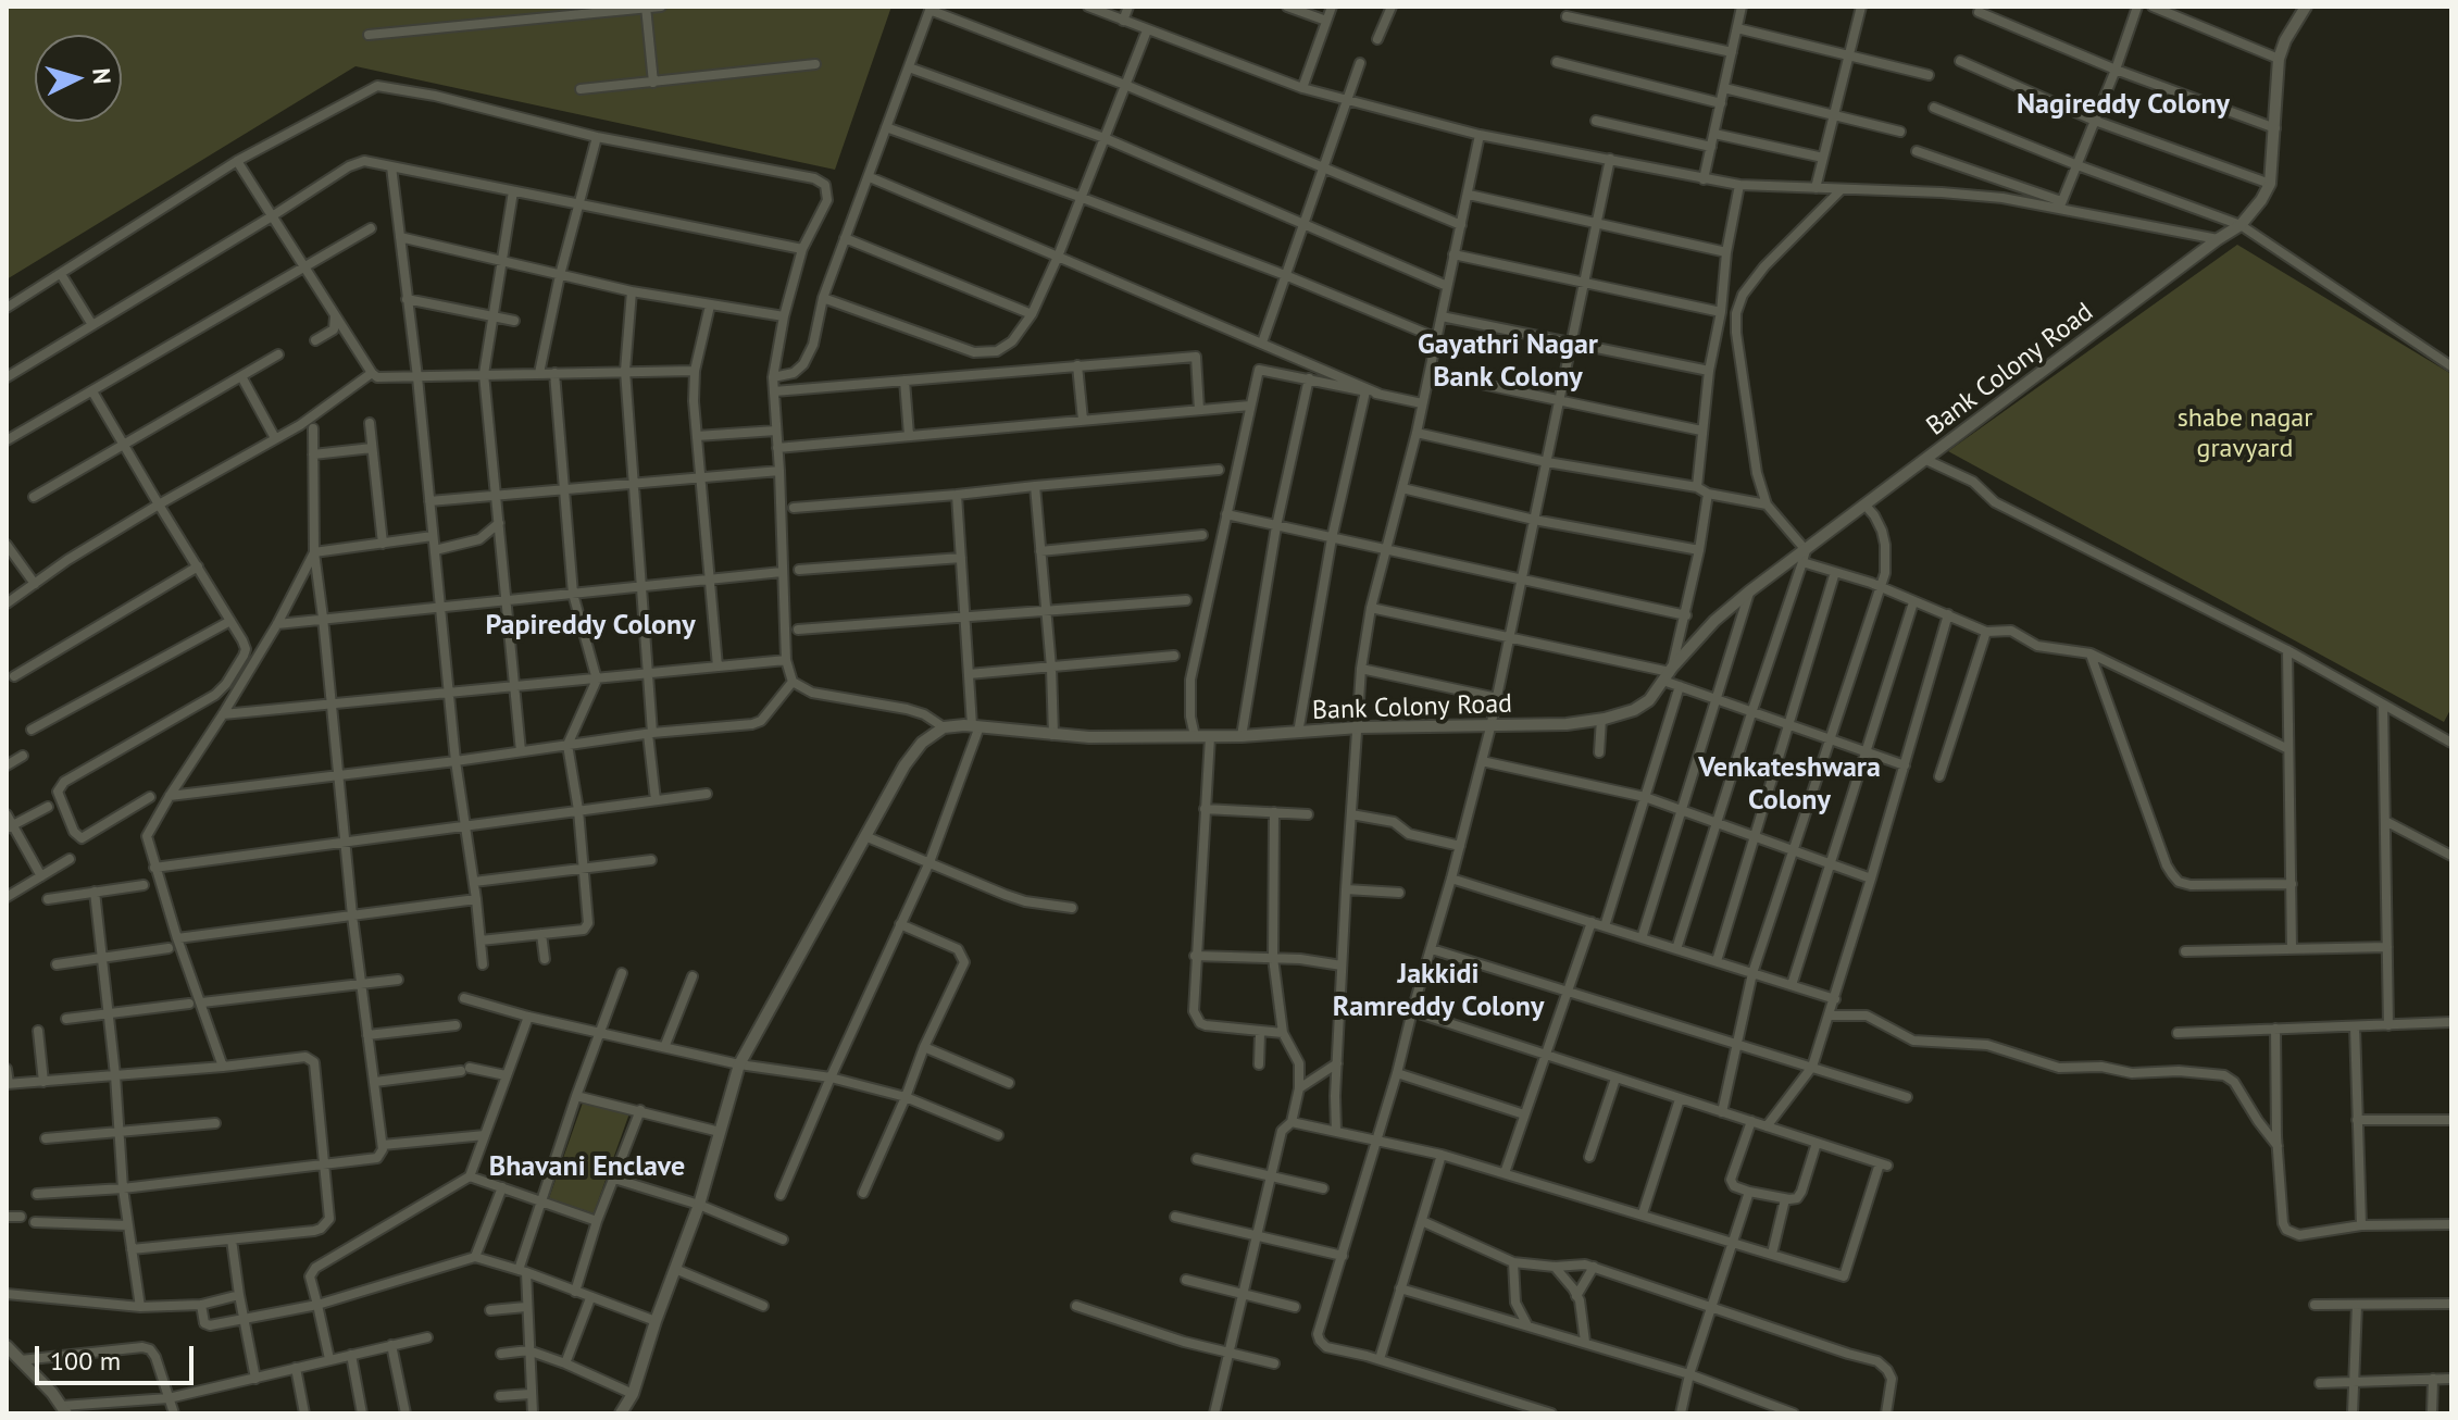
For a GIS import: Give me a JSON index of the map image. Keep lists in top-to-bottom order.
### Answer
{
  "streets": {
    "street": ["Bank Colony Road"]
  },
  "districts": [
    "Nagireddy Colony",
    "Gayathri Nagar Bank Colony",
    "Papireddy Colony",
    "Venkateshwara Colony",
    "Jakkidi Ramreddy Colony",
    "Bhavani Enclave"
  ],
  "parks": ["shabe nagar gravyard"],
  "scale_bar": "100 m",
  "north": "right"
}
